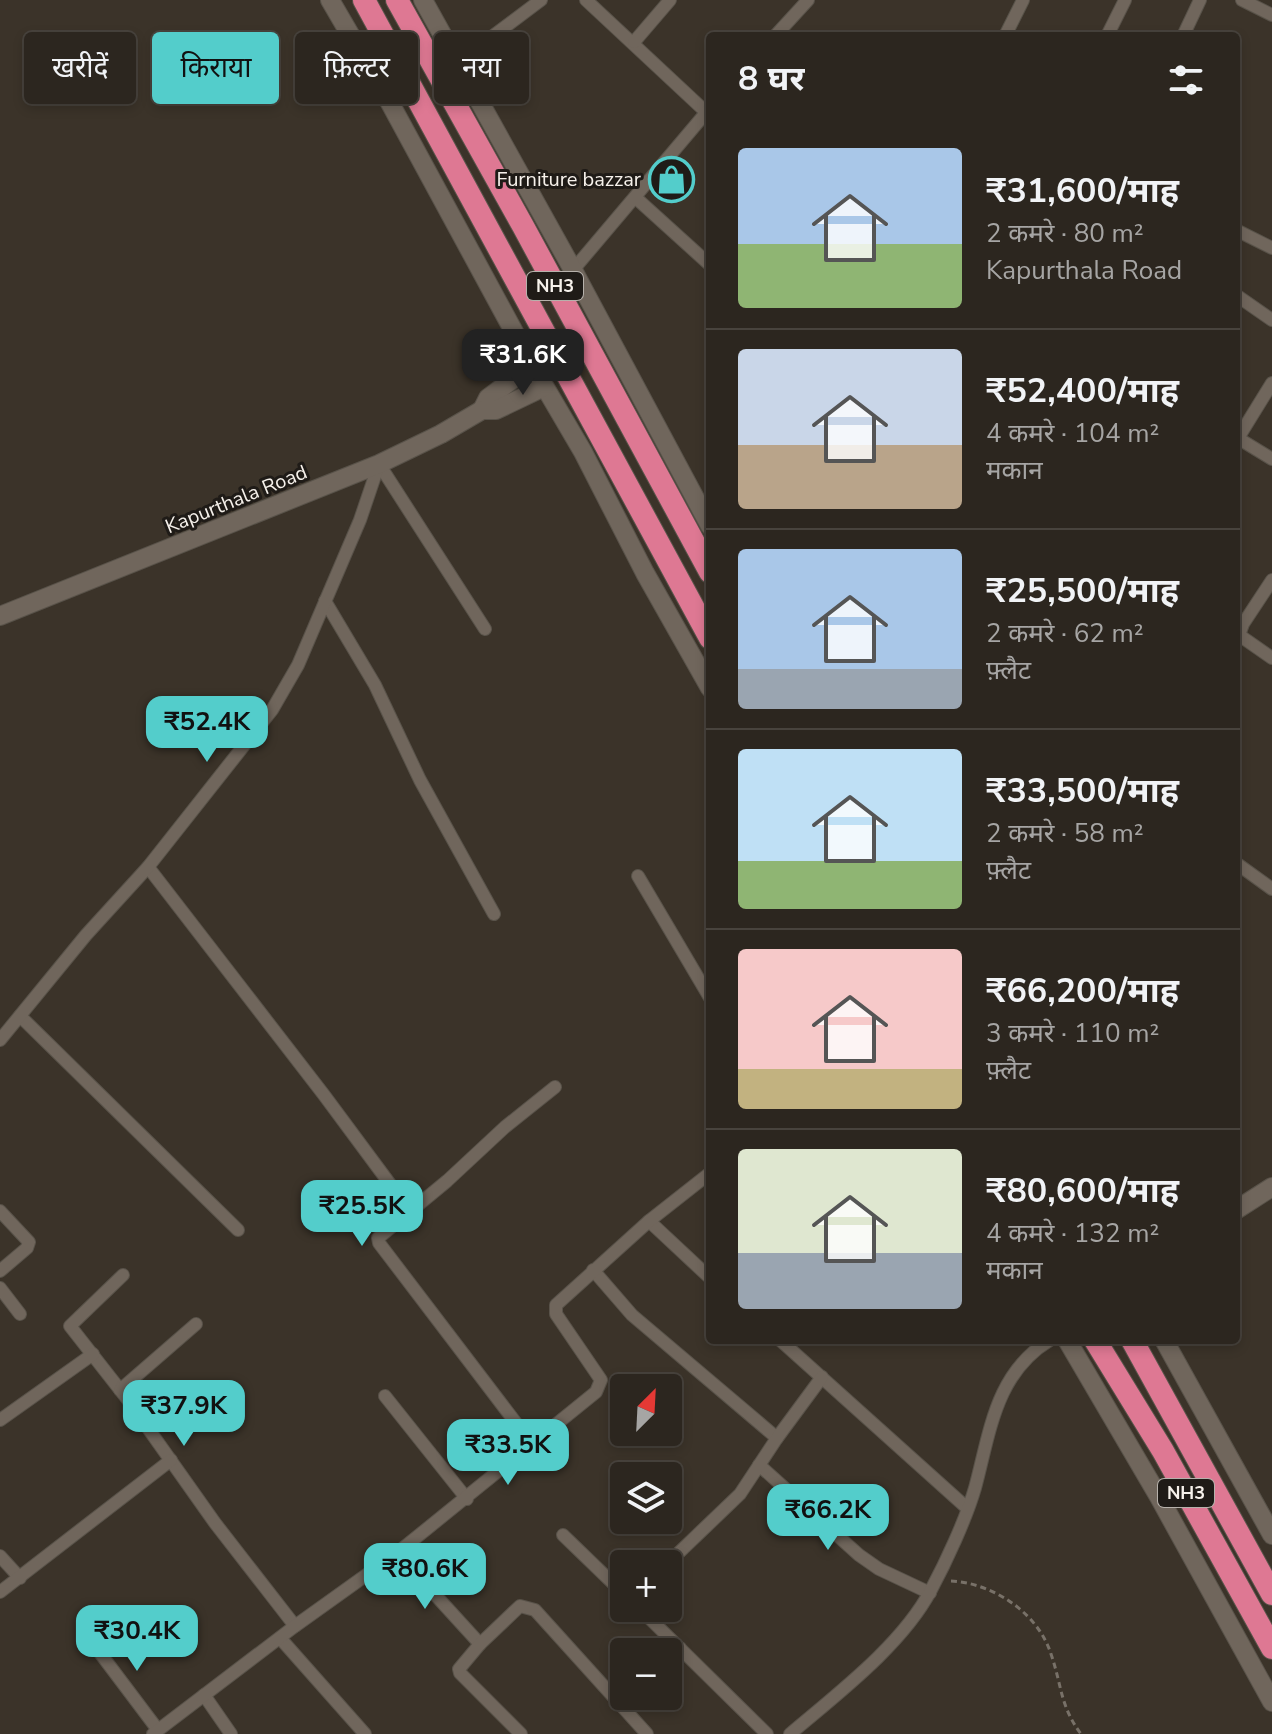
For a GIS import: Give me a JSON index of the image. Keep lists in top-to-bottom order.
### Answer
{
  "streets": {
    "highway": ["NH3"],
    "main road": ["Kapurthala Road"]
  },
  "places": {
    "shop": ["Furniture bazzar"]
  },
  "north": "top right",
  "page": {
    "chip": [
      "खरीदें",
      "किराया",
      "फ़िल्टर",
      "नया"
    ],
    "heading": "8 घर",
    "list": [
      {
        "name": "₹31,600/माह",
        "note": "2 कमरे · 80 m² · Kapurthala Road"
      },
      {
        "name": "₹52,400/माह",
        "note": "4 कमरे · 104 m² · मकान"
      },
      {
        "name": "₹25,500/माह",
        "note": "2 कमरे · 62 m² · फ़्लैट"
      },
      {
        "name": "₹33,500/माह",
        "note": "2 कमरे · 58 m² · फ़्लैट"
      },
      {
        "name": "₹66,200/माह",
        "note": "3 कमरे · 110 m² · फ़्लैट"
      },
      {
        "name": "₹80,600/माह",
        "note": "4 कमरे · 132 m² · मकान"
      }
    ],
    "price": [
      "₹31.6K",
      "₹52.4K",
      "₹25.5K",
      "₹37.9K",
      "₹33.5K",
      "₹66.2K",
      "₹80.6K",
      "₹30.4K"
    ],
    "map_buttons": ["+", "−"]
  }
}
